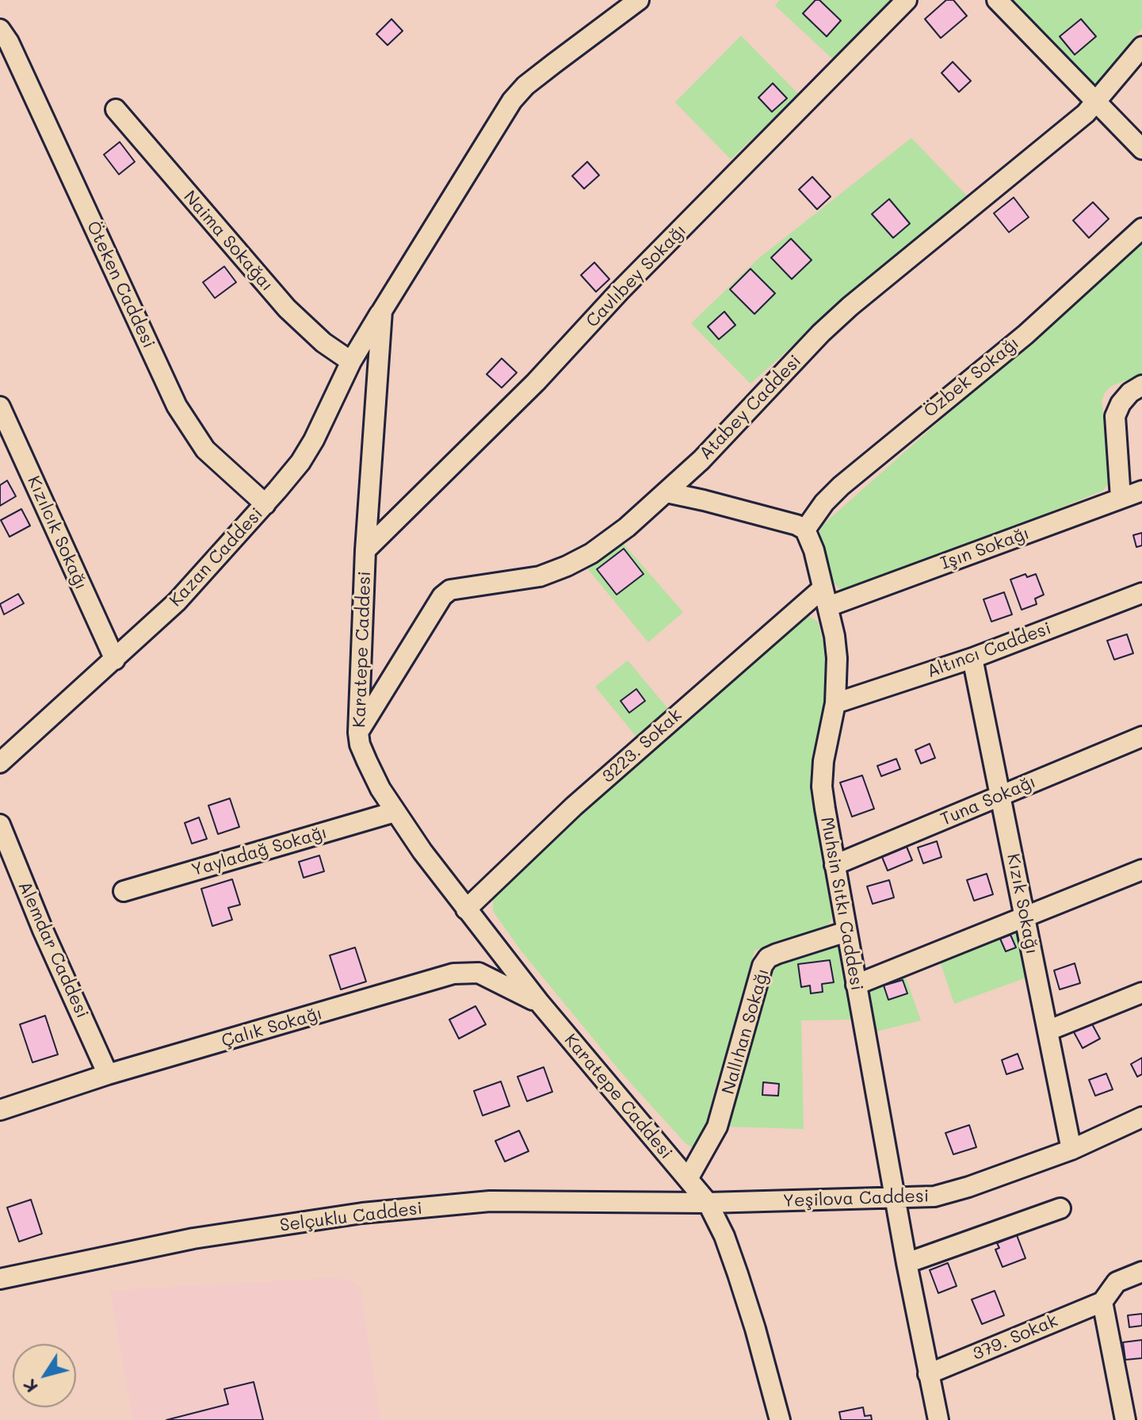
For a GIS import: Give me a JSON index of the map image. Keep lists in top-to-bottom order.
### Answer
{
  "streets": {
    "street": [
      "Naima Sokağaı",
      "Cavlıbey Sokağı",
      "Öteken Caddesi",
      "Özbek Sokağı",
      "Atabey Caddesi",
      "Kızılcık Sokağı",
      "Işın Sokağı",
      "Kazan Caddesi",
      "Karatepe Caddesi",
      "Altıncı Caddesi",
      "3223. Sokak",
      "Tuna Sokağı",
      "Yayladağ Sokağı",
      "Muhsin Sıtkı Caddesi",
      "Kızık Sokağı",
      "Alemdar Caddesi",
      "Çalık Sokağı",
      "Nallıhan Sokağı",
      "Yeşilova Caddesi",
      "Selçuklu Caddesi",
      "379. Sokak"
    ]
  },
  "crossings": [
    ["Naima Sokağaı", "Kazan Caddesi"],
    ["Cavlıbey Sokağı", "Karatepe Caddesi"],
    ["Öteken Caddesi", "Kazan Caddesi"],
    ["Özbek Sokağı", "Muhsin Sıtkı Caddesi"],
    ["Atabey Caddesi", "Karatepe Caddesi"],
    ["Kızılcık Sokağı", "Kazan Caddesi"],
    ["Işın Sokağı", "3223. Sokak"],
    ["Işın Sokağı", "Muhsin Sıtkı Caddesi"],
    ["Kazan Caddesi", "Karatepe Caddesi"],
    ["Karatepe Caddesi", "3223. Sokak"],
    ["Karatepe Caddesi", "Yayladağ Sokağı"],
    ["Karatepe Caddesi", "Çalık Sokağı"],
    ["Karatepe Caddesi", "Nallıhan Sokağı"],
    ["Karatepe Caddesi", "Yeşilova Caddesi"],
    ["Karatepe Caddesi", "Selçuklu Caddesi"],
    ["Altıncı Caddesi", "Muhsin Sıtkı Caddesi"],
    ["Altıncı Caddesi", "Kızık Sokağı"],
    ["3223. Sokak", "Muhsin Sıtkı Caddesi"],
    ["Tuna Sokağı", "Muhsin Sıtkı Caddesi"],
    ["Tuna Sokağı", "Kızık Sokağı"],
    ["Muhsin Sıtkı Caddesi", "Nallıhan Sokağı"],
    ["Muhsin Sıtkı Caddesi", "Yeşilova Caddesi"],
    ["Muhsin Sıtkı Caddesi", "379. Sokak"],
    ["Kızık Sokağı", "Yeşilova Caddesi"],
    ["Alemdar Caddesi", "Çalık Sokağı"],
    ["Yeşilova Caddesi", "Selçuklu Caddesi"]
  ],
  "north": "bottom left"
}
